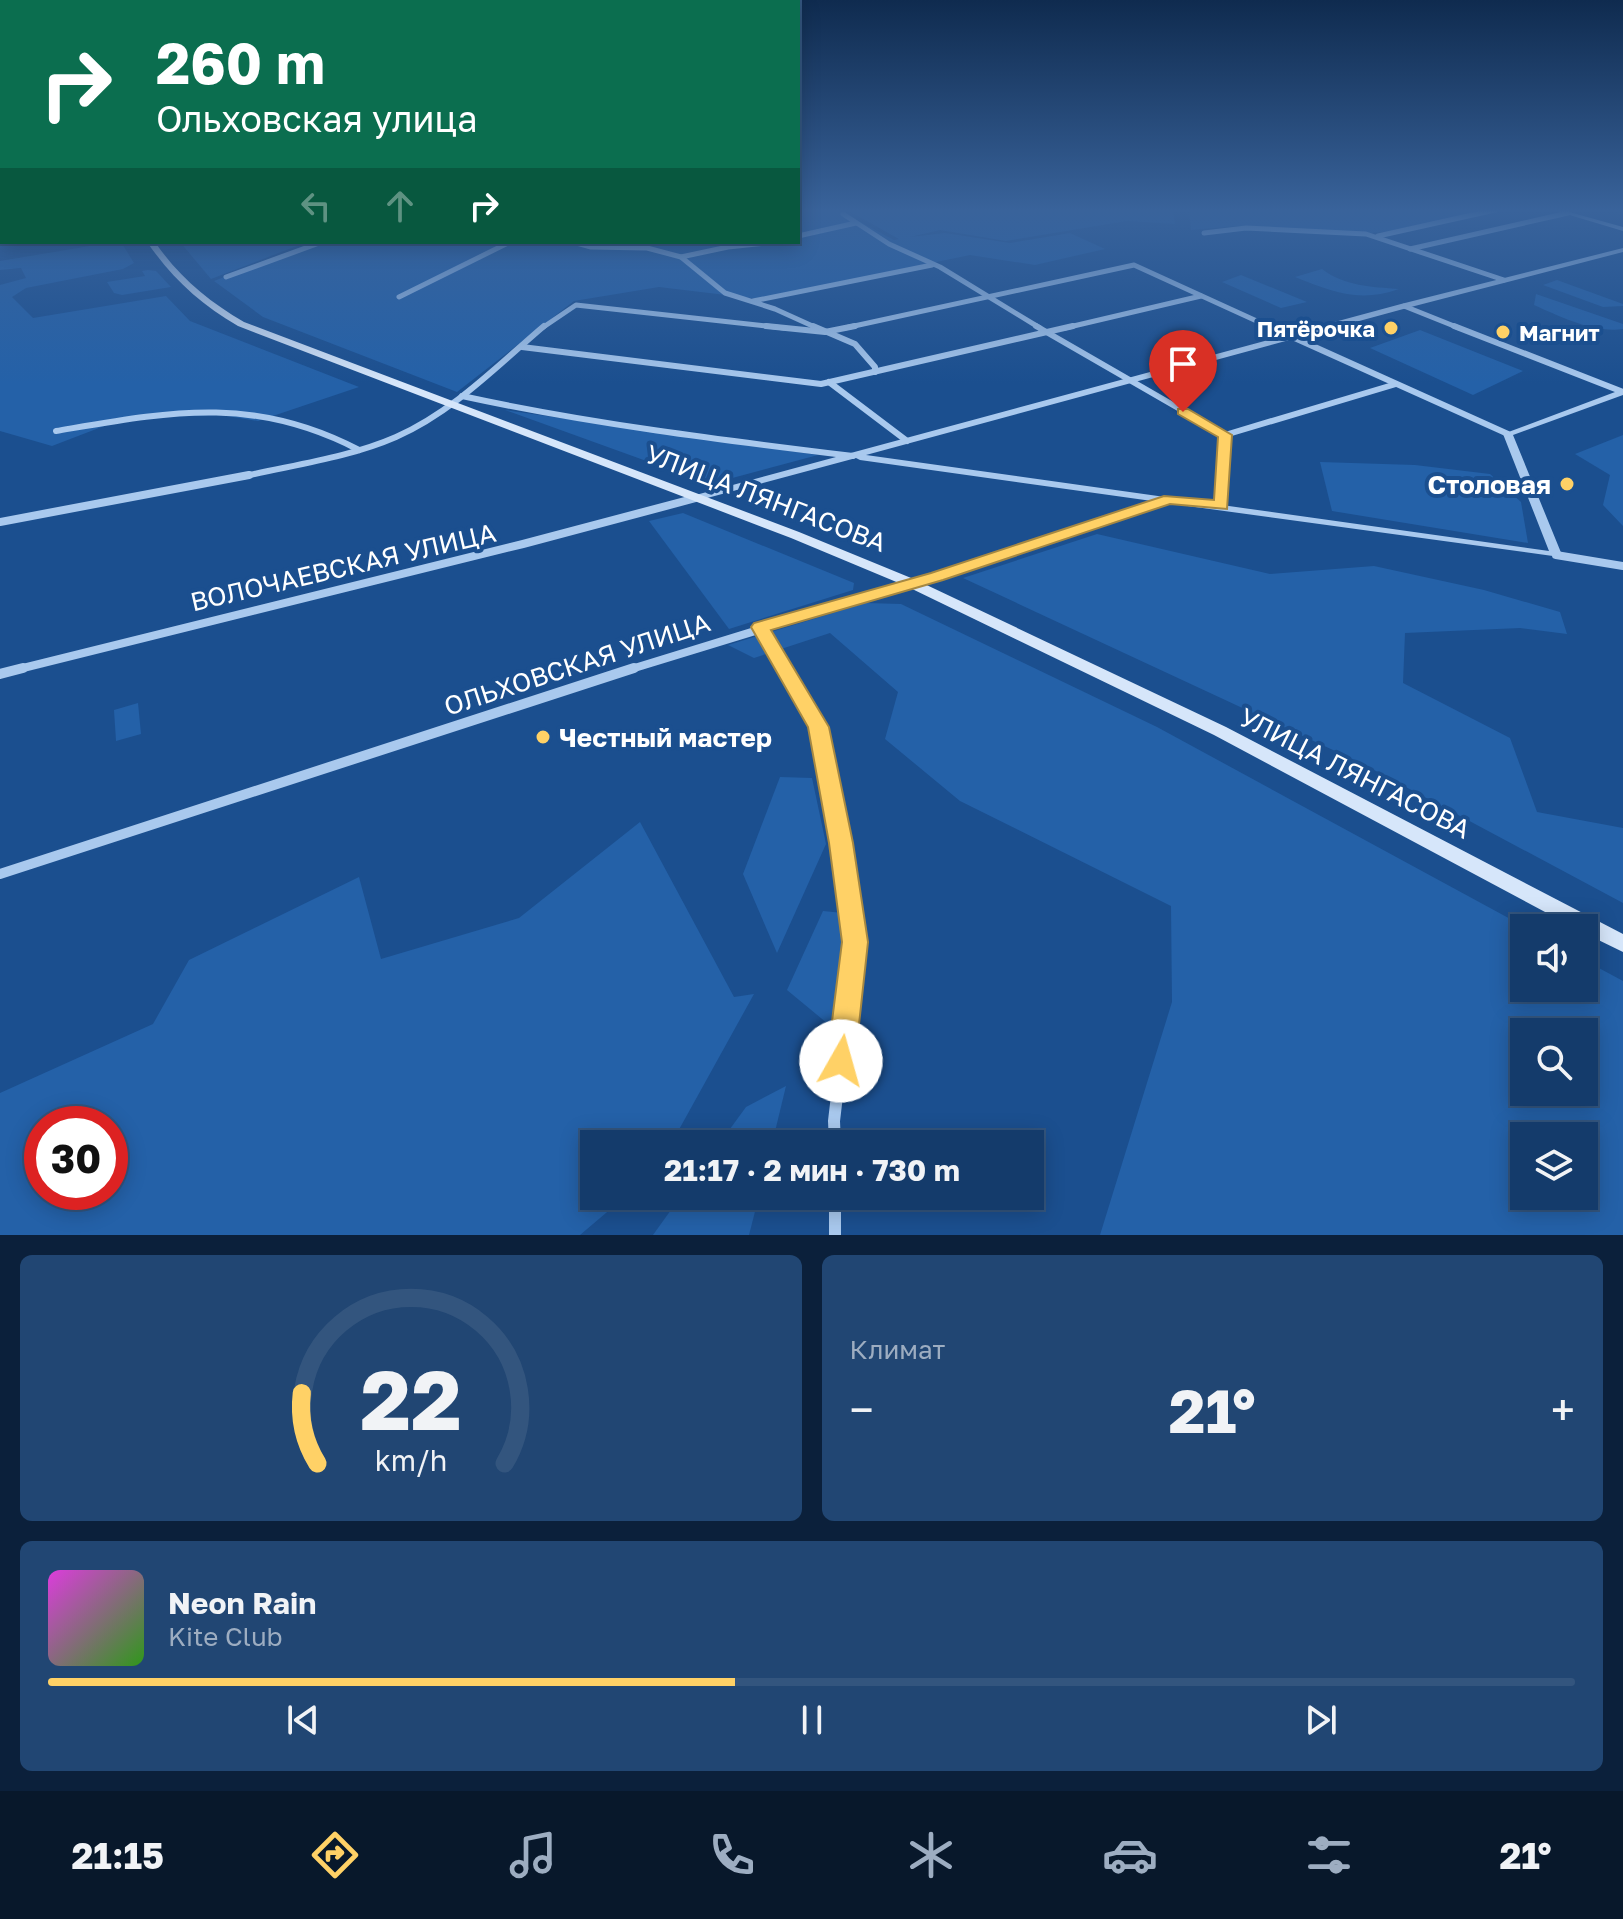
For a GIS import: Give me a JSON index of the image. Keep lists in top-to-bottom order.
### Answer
{
  "streets": {
    "main road": ["УЛИЦА ЛЯНГАСОВА"],
    "street": ["ВОЛОЧАЕВСКАЯ УЛИЦА", "ОЛЬХОВСКАЯ УЛИЦА"]
  },
  "crossings": [
    ["УЛИЦА ЛЯНГАСОВА", "ВОЛОЧАЕВСКАЯ УЛИЦА"],
    ["УЛИЦА ЛЯНГАСОВА", "ОЛЬХОВСКАЯ УЛИЦА"]
  ],
  "places": [
    "Пятёрочка",
    "Магнит",
    "Столовая",
    "Честный мастер"
  ],
  "page": {
    "turn": ["260 m", "Ольховская улица"],
    "limit": "30",
    "trip": "21:17 · 2 мин · 730 m",
    "tile": "Климат",
    "heat": ["−", "21°", "+"],
    "song": ["Neon Rain", "Kite Club"],
    "tabs": ["21:15", "21°"],
    "gauge": ["22", "km/h"]
  }
}
